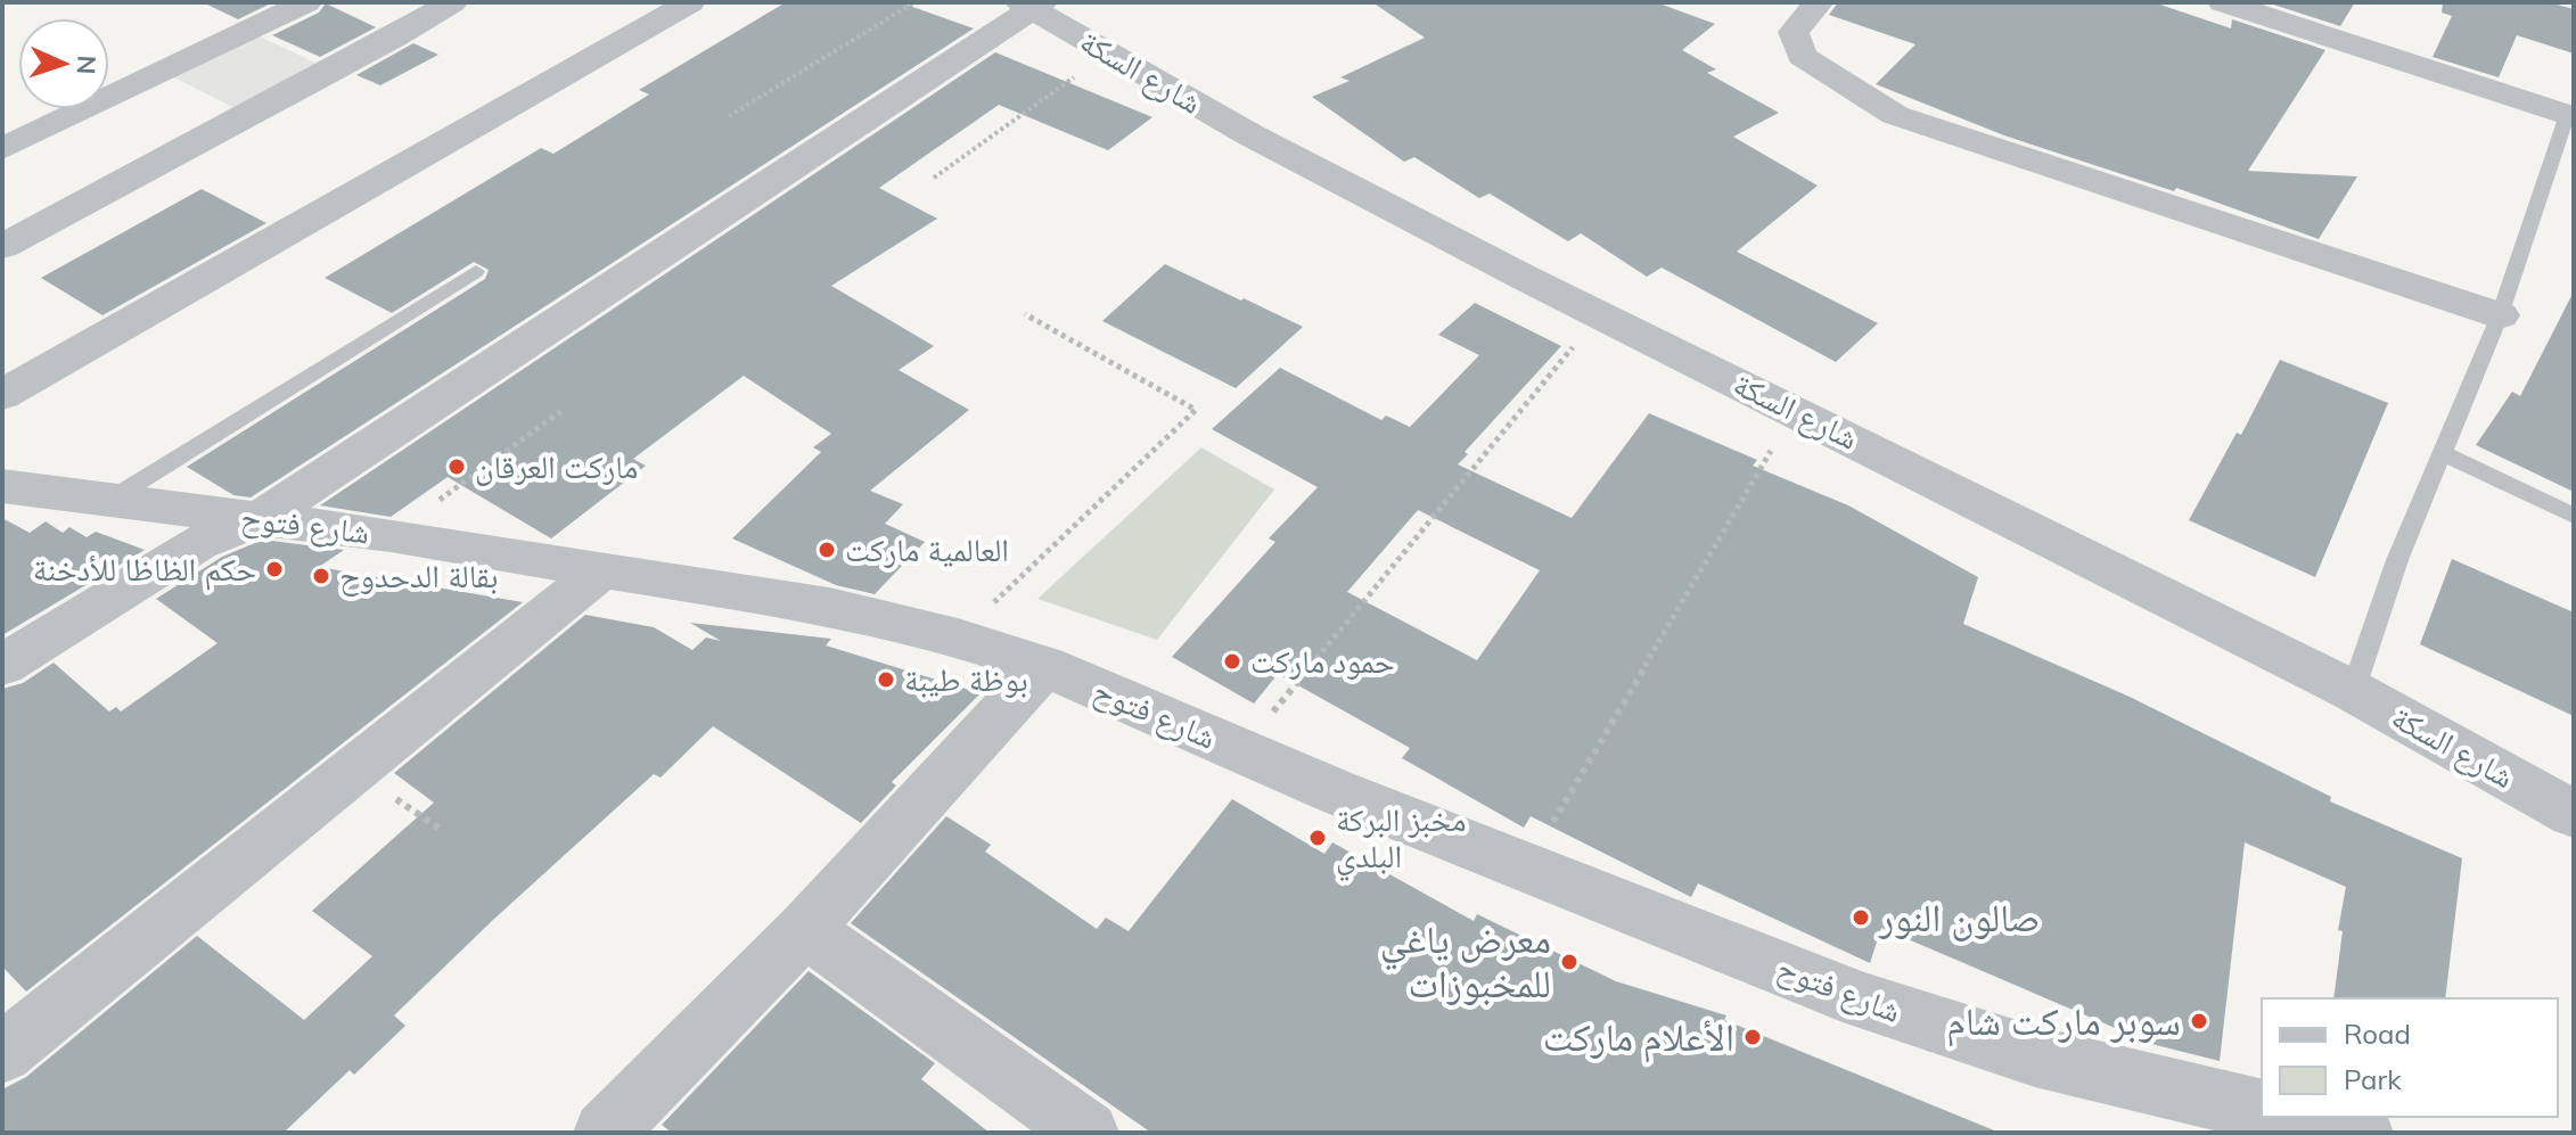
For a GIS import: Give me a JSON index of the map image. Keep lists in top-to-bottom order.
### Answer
{
  "streets": {
    "street": ["شارع السكة", "شارع فتوح"]
  },
  "places": [
    "ماركت العرقان",
    "العالمية ماركت",
    "حكم الظاظا للأدخنة",
    "بقالة الدحدوح",
    "حمود ماركت",
    "بوظة طيبة",
    "مخبز البركة البلدي",
    "صالون النور",
    "معرض ياغي للمخبوزات",
    "سوبر ماركت شام",
    "الأعلام ماركت"
  ],
  "legend": ["Road", "Park"],
  "north": "right"
}
